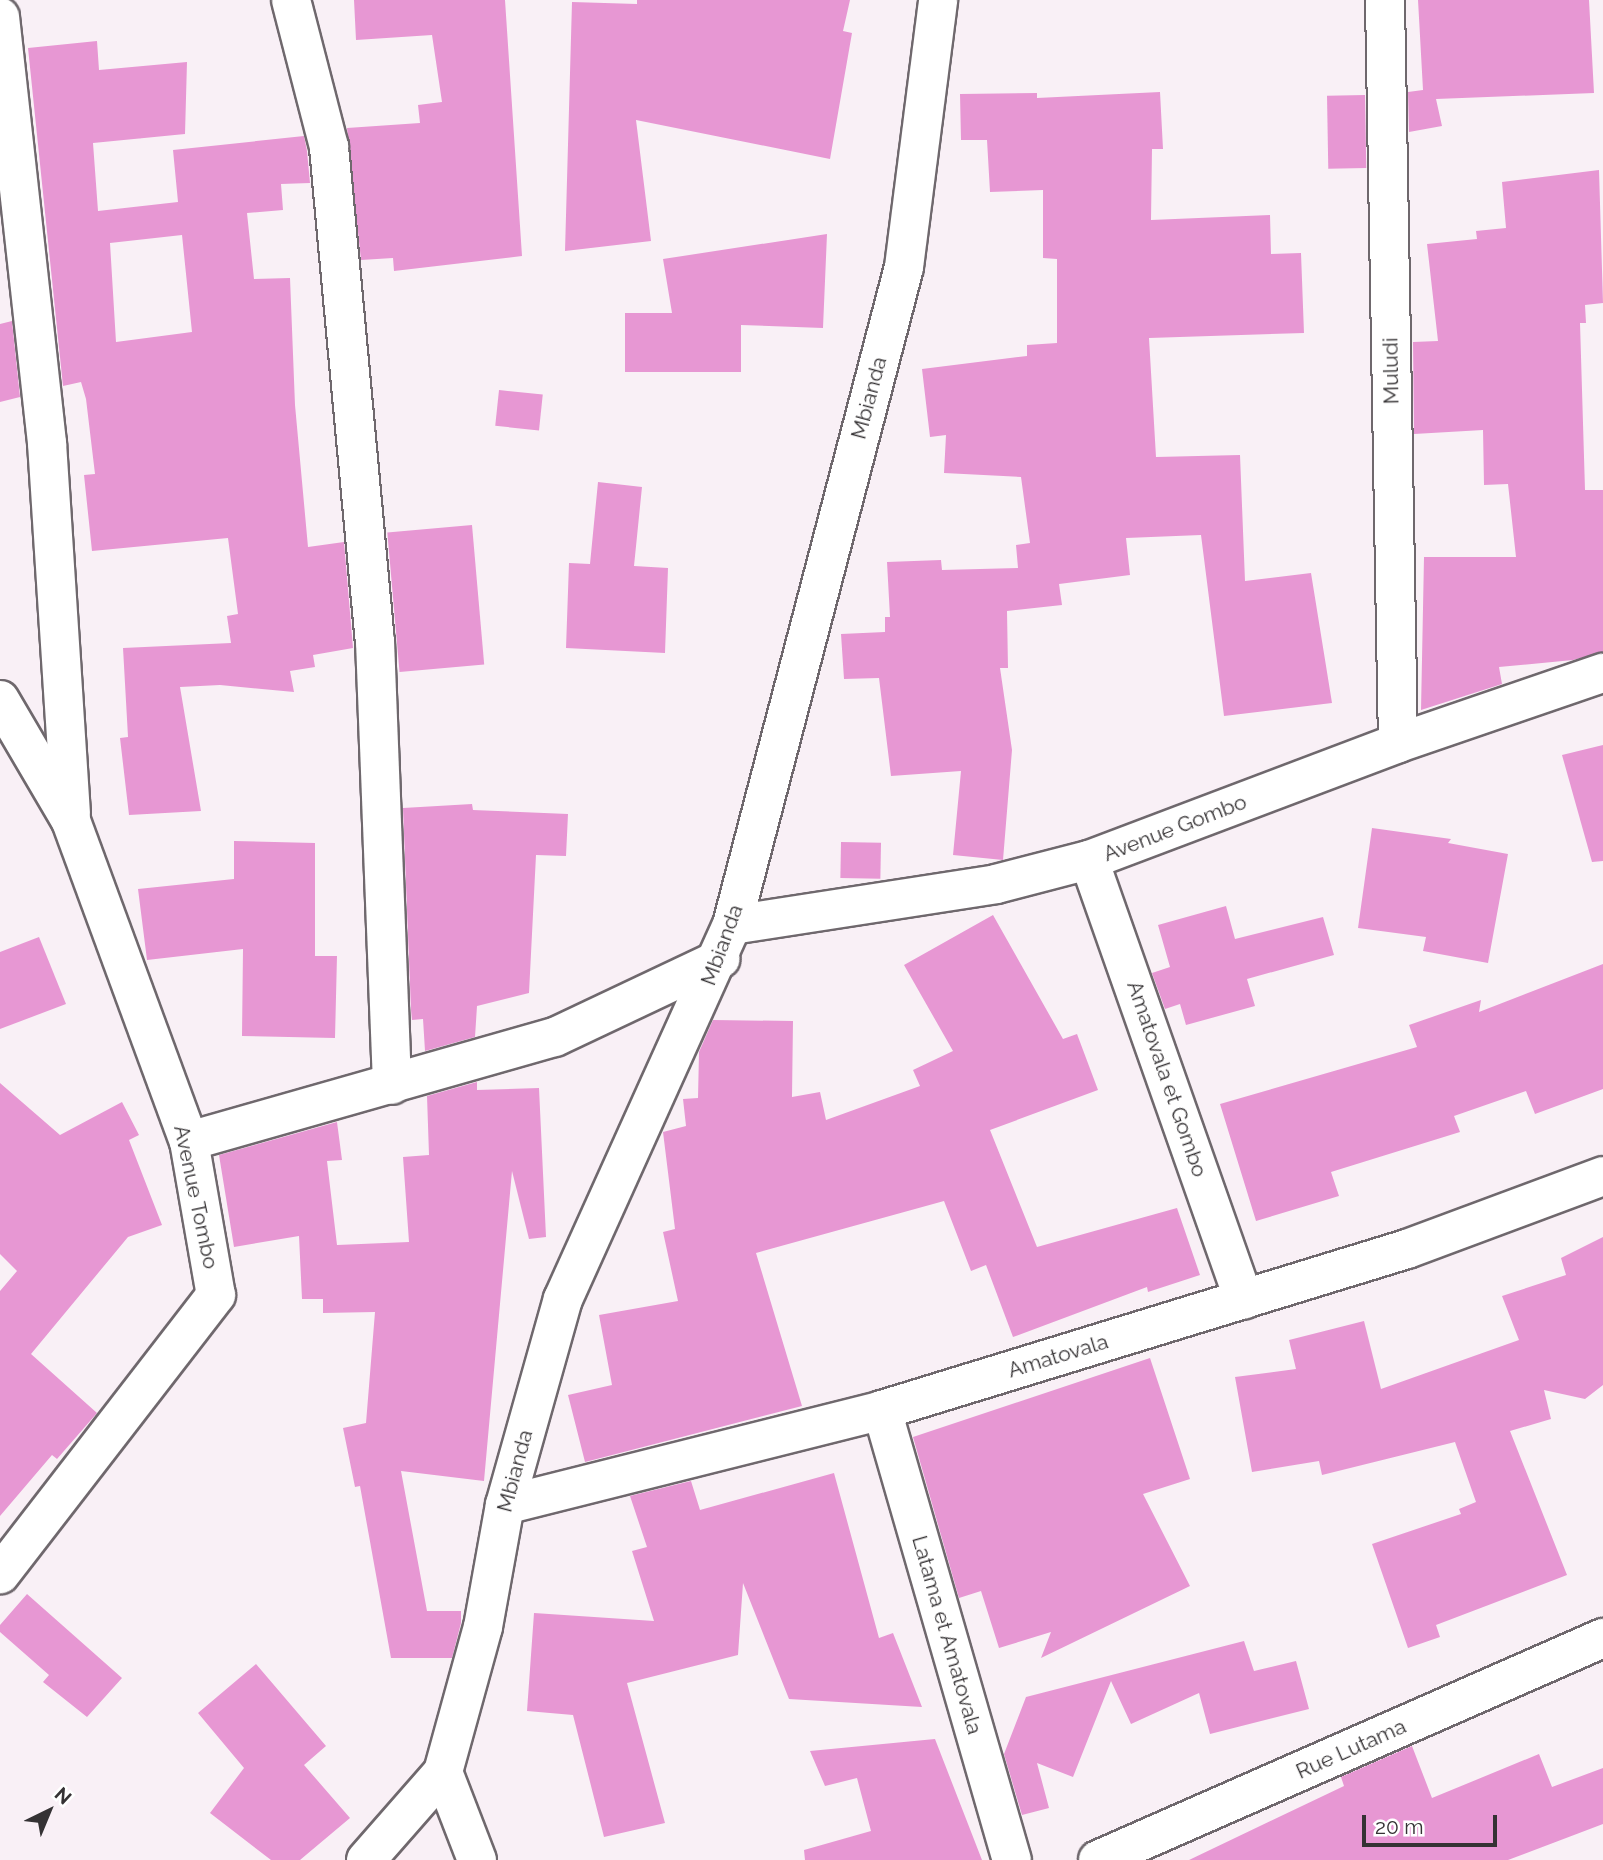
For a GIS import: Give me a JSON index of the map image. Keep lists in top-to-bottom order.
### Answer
{
  "streets": {
    "street": [
      "Muludi",
      "Mbianda",
      "Avenue Gombo",
      "Amatovala et Gombo",
      "Avenue Tombo",
      "Amatovala",
      "Latama et Amatovala",
      "Rue Lutama"
    ]
  },
  "crossings": [
    ["Muludi", "Avenue Gombo"],
    ["Mbianda", "Avenue Gombo"],
    ["Mbianda", "Amatovala"],
    ["Avenue Gombo", "Amatovala et Gombo"],
    ["Avenue Gombo", "Avenue Tombo"],
    ["Amatovala et Gombo", "Amatovala"],
    ["Amatovala", "Latama et Amatovala"]
  ],
  "scale_bar": "20 m",
  "north": "top right"
}
